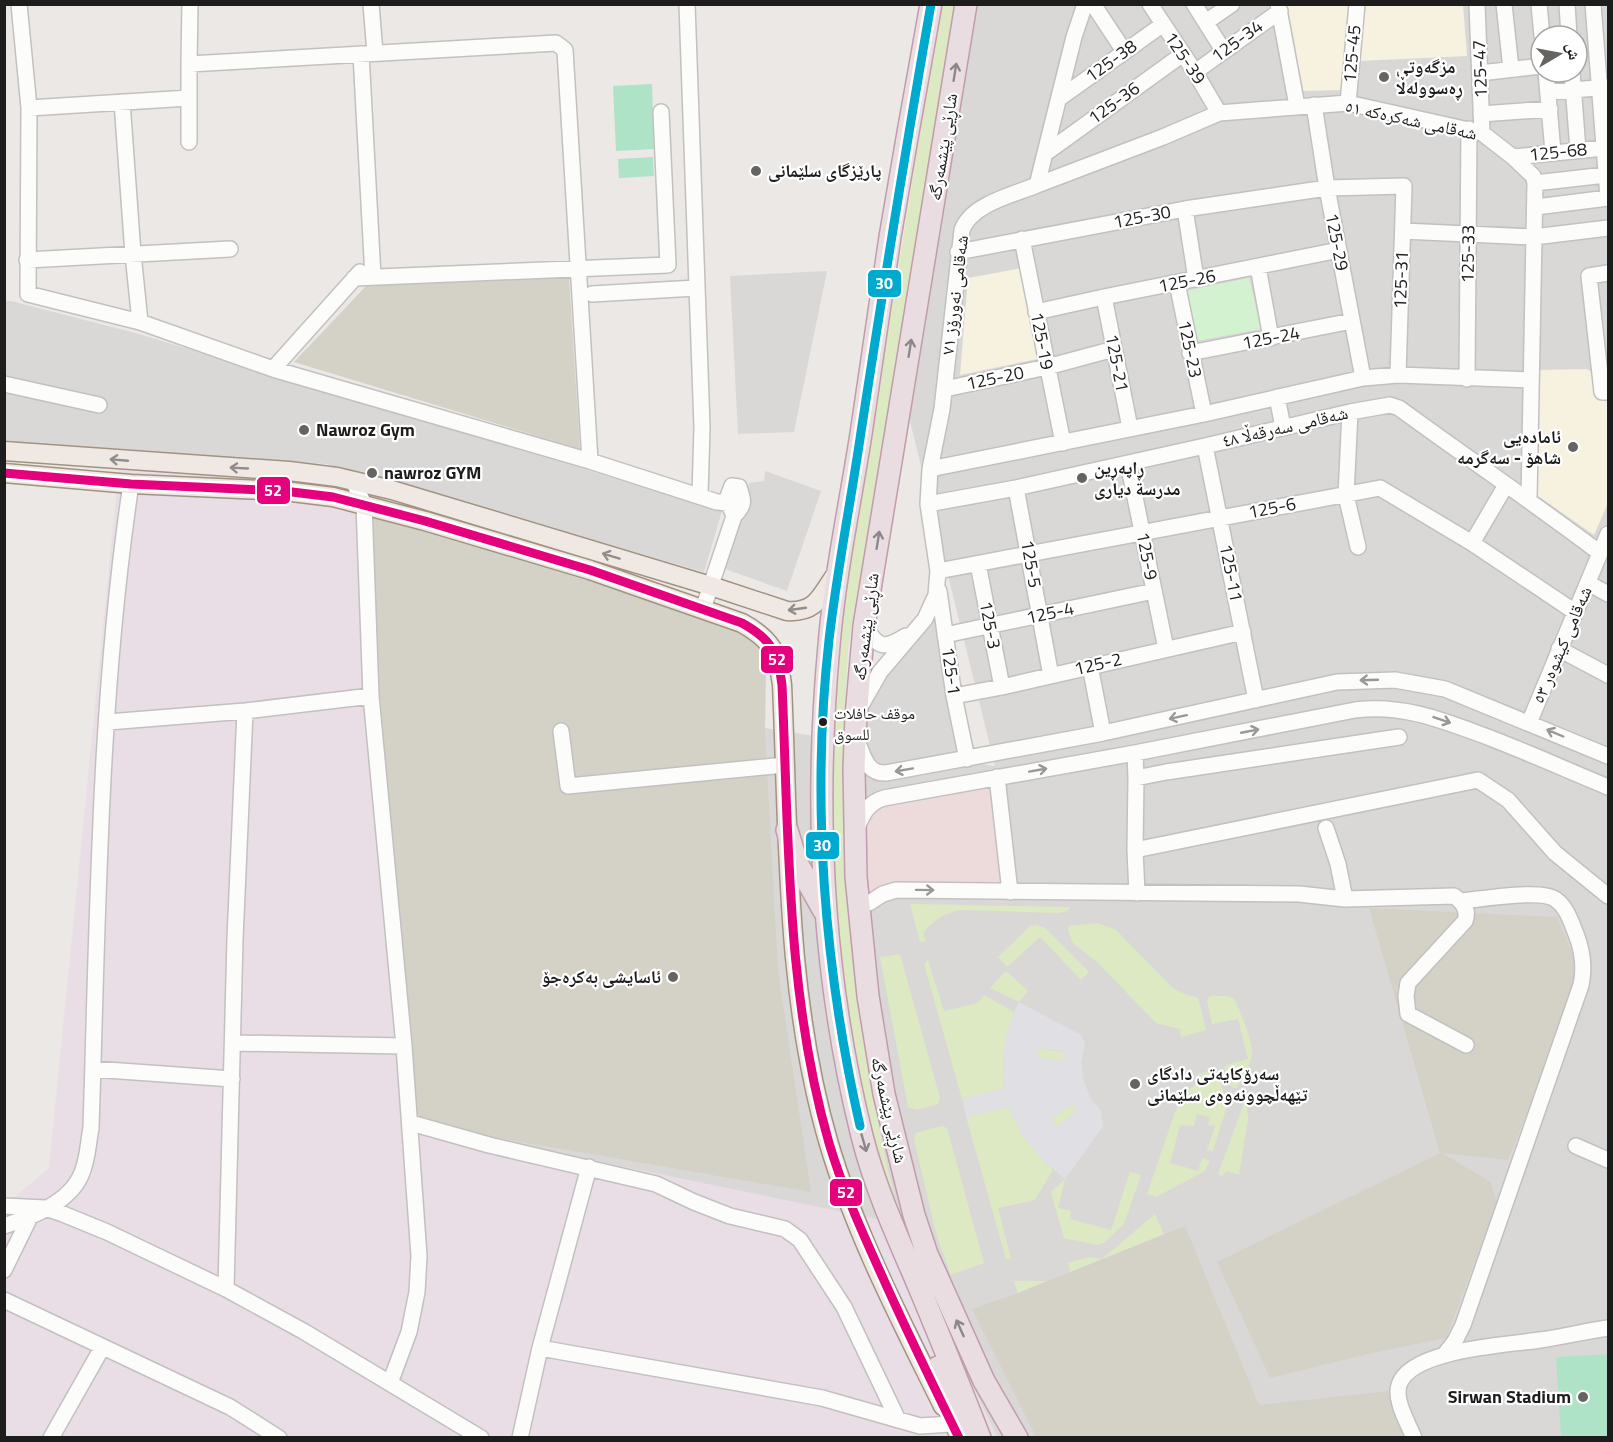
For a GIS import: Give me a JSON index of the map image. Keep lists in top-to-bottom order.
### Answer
{
  "streets": {
    "highway": ["شاڕێی پێشمەرگە"],
    "street": [
      "125-34",
      "125-45",
      "125-39",
      "125-38",
      "125-47",
      "125-36",
      "شەقامی شەکرەکە ٥١",
      "125-68",
      "125-30",
      "125-29",
      "125-33",
      "125-31",
      "125-26",
      "شەقامی نەورۆز ٧١",
      "125-24",
      "125-19",
      "125-23",
      "125-21",
      "125-20",
      "شەقامی سەرقەڵا ٤٨",
      "125-6",
      "125-9",
      "125-5",
      "125-11",
      "125-4",
      "125-3",
      "شەقامی کیشوەر ٥٣",
      "125-2",
      "125-1"
    ]
  },
  "crossings": [
    ["125-34", "125-39"],
    ["125-45", "شەقامی شەکرەکە ٥١"],
    ["125-39", "125-38"],
    ["125-39", "125-36"],
    ["125-39", "شەقامی شەکرەکە ٥١"],
    ["125-47", "شەقامی شەکرەکە ٥١"],
    ["125-47", "125-33"],
    ["شەقامی شەکرەکە ٥١", "125-68"],
    ["شەقامی شەکرەکە ٥١", "125-29"],
    ["شەقامی شەکرەکە ٥١", "125-33"],
    ["شەقامی شەکرەکە ٥١", "شەقامی نەورۆز ٧١"],
    ["شاڕێی پێشمەرگە", "شەقامی نەورۆز ٧١"],
    ["125-30", "125-29"],
    ["125-30", "125-31"],
    ["125-30", "شەقامی نەورۆز ٧١"],
    ["125-30", "125-19"],
    ["125-29", "125-26"],
    ["125-29", "125-24"],
    ["125-26", "125-19"],
    ["125-26", "125-23"],
    ["125-26", "125-21"],
    ["شەقامی نەورۆز ٧١", "125-20"],
    ["شەقامی نەورۆز ٧١", "شەقامی سەرقەڵا ٤٨"],
    ["شەقامی نەورۆز ٧١", "125-6"],
    ["شەقامی نەورۆز ٧١", "125-1"],
    ["125-24", "125-23"],
    ["125-19", "125-20"],
    ["125-21", "125-20"],
    ["شەقامی سەرقەڵا ٤٨", "125-9"],
    ["شەقامی سەرقەڵا ٤٨", "125-5"],
    ["شەقامی سەرقەڵا ٤٨", "125-11"],
    ["شەقامی سەرقەڵا ٤٨", "شەقامی کیشوەر ٥٣"],
    ["125-6", "125-9"],
    ["125-6", "125-5"],
    ["125-6", "125-11"],
    ["125-6", "125-3"],
    ["125-6", "شەقامی کیشوەر ٥٣"],
    ["125-6", "125-1"],
    ["125-9", "125-4"],
    ["125-9", "125-2"],
    ["125-5", "125-4"],
    ["125-5", "125-2"],
    ["125-11", "125-2"],
    ["125-4", "125-3"],
    ["125-4", "125-1"],
    ["125-3", "125-2"],
    ["125-2", "125-1"]
  ],
  "places": [
    "مزگەوتی ڕەسوولەڵا",
    "پارێزگای سلێمانی",
    "Nawroz Gym",
    "ئامادەیی شاهۆ - سەگرمە",
    "nawroz GYM",
    "ڕاپەڕین مدرسة ديارى",
    "موقف حافلات للسوق",
    "ئاسایشی بەکرەجۆ",
    "سەرۆکایەتی دادگای تێهەڵچوونەوەی سلێمانی",
    "Sirwan Stadium"
  ],
  "lines": ["transit line 30", "transit line 52"],
  "north": "right"
}
